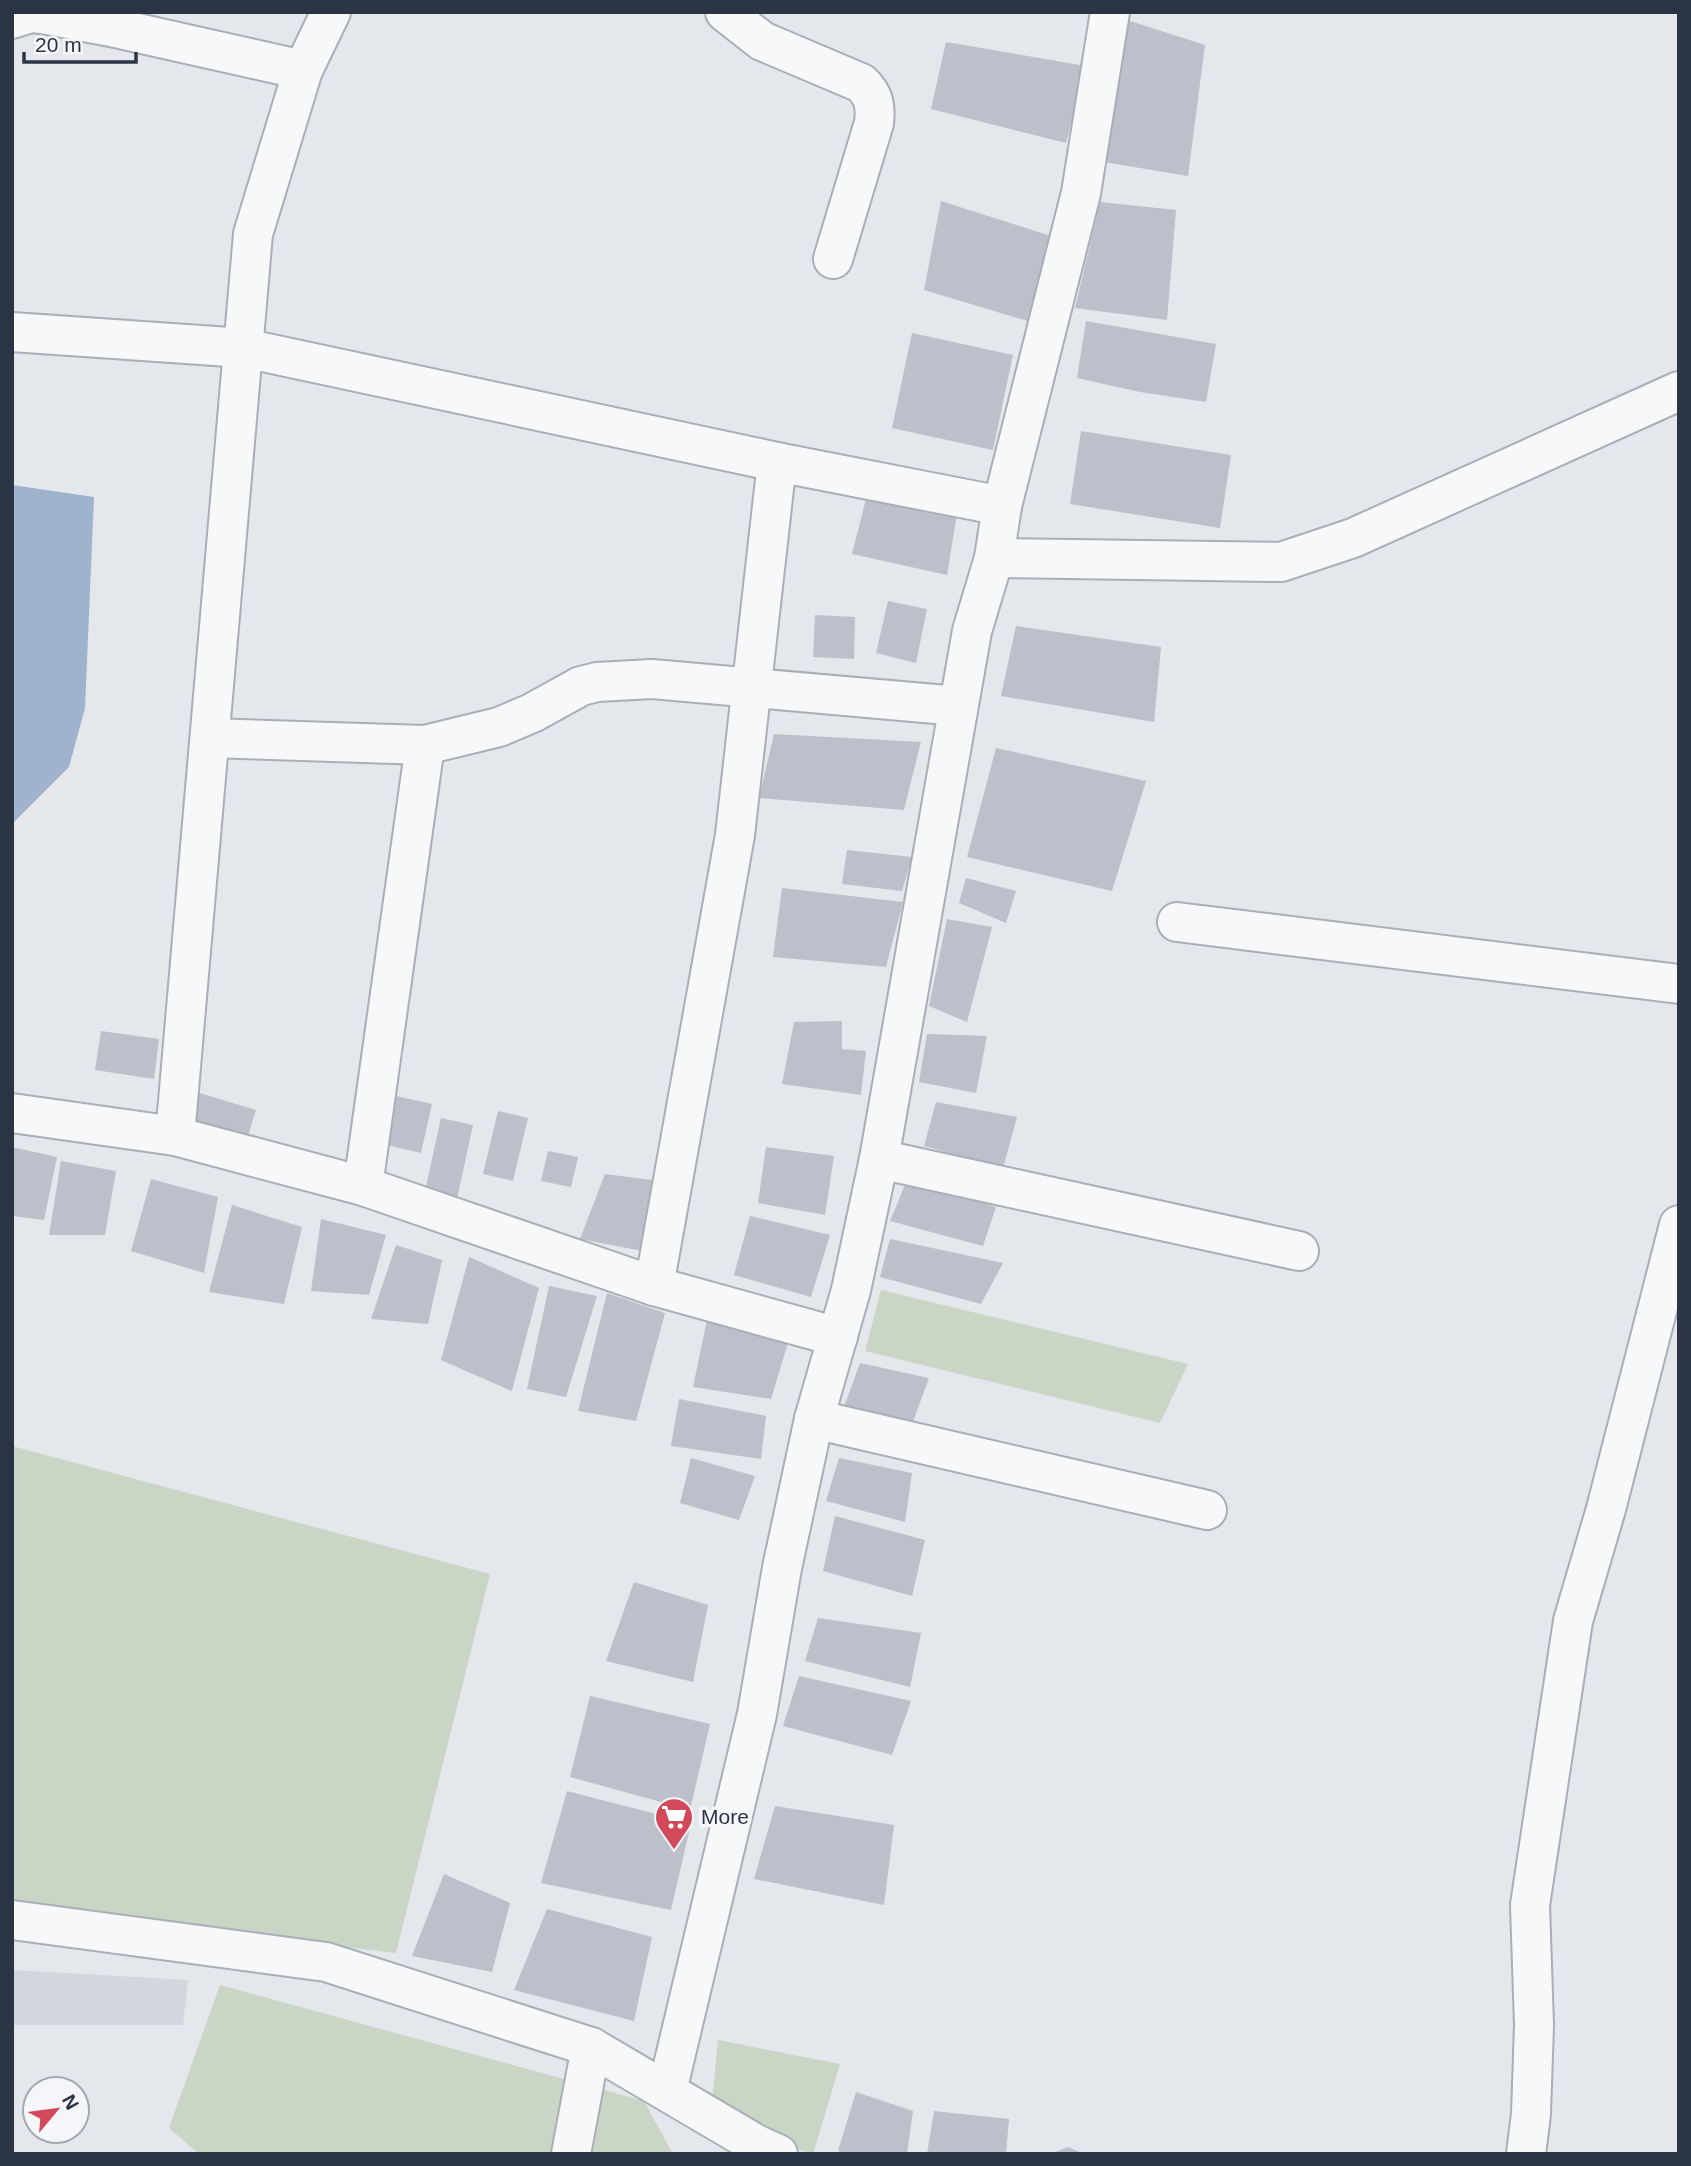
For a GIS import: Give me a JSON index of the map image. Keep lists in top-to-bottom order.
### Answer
{
  "places": {
    "supermarket": ["More"]
  },
  "scale_bar": "20 m",
  "north": "top right"
}
